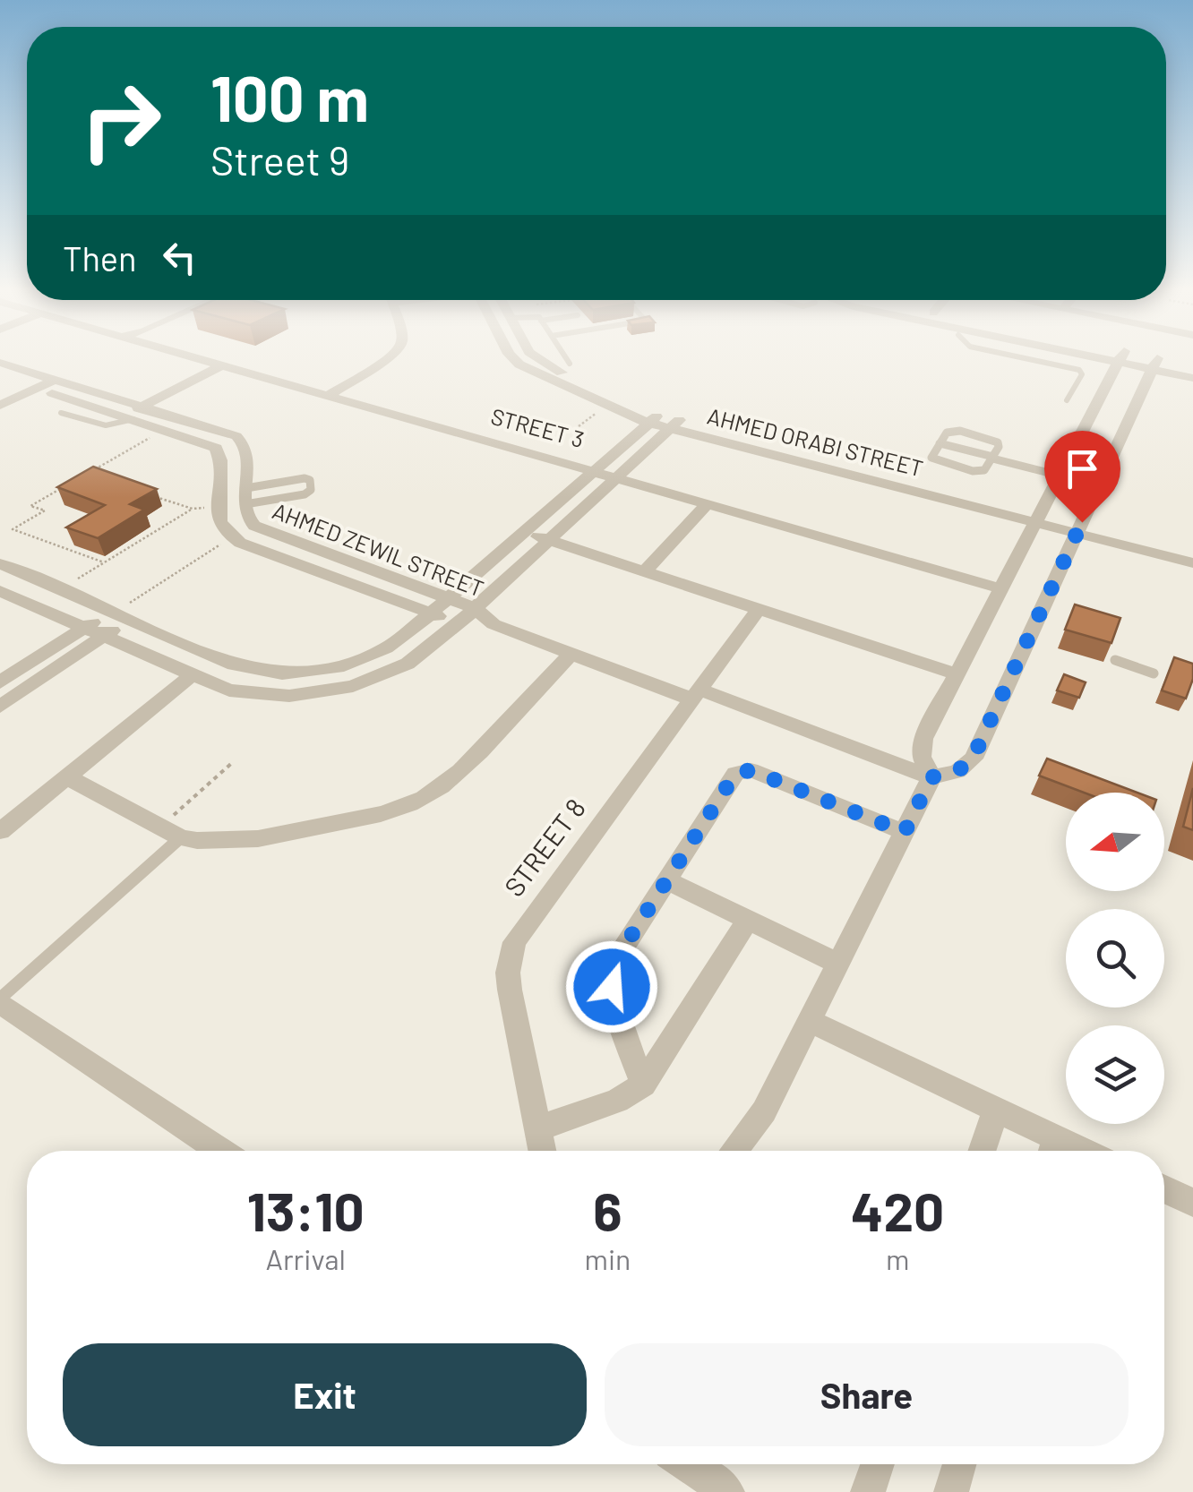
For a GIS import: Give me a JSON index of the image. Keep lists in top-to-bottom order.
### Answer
{
  "streets": {
    "street": [
      "STREET 3",
      "AHMED ORABI STREET",
      "AHMED ZEWIL STREET",
      "STREET 8"
    ]
  },
  "north": "left",
  "page": {
    "turn": ["100 m", "Street 9"],
    "then": "Then",
    "eta": [
      "13:10",
      "Arrival",
      "6",
      "min",
      "420",
      "m"
    ],
    "buttons": ["Exit", "Share"]
  }
}
